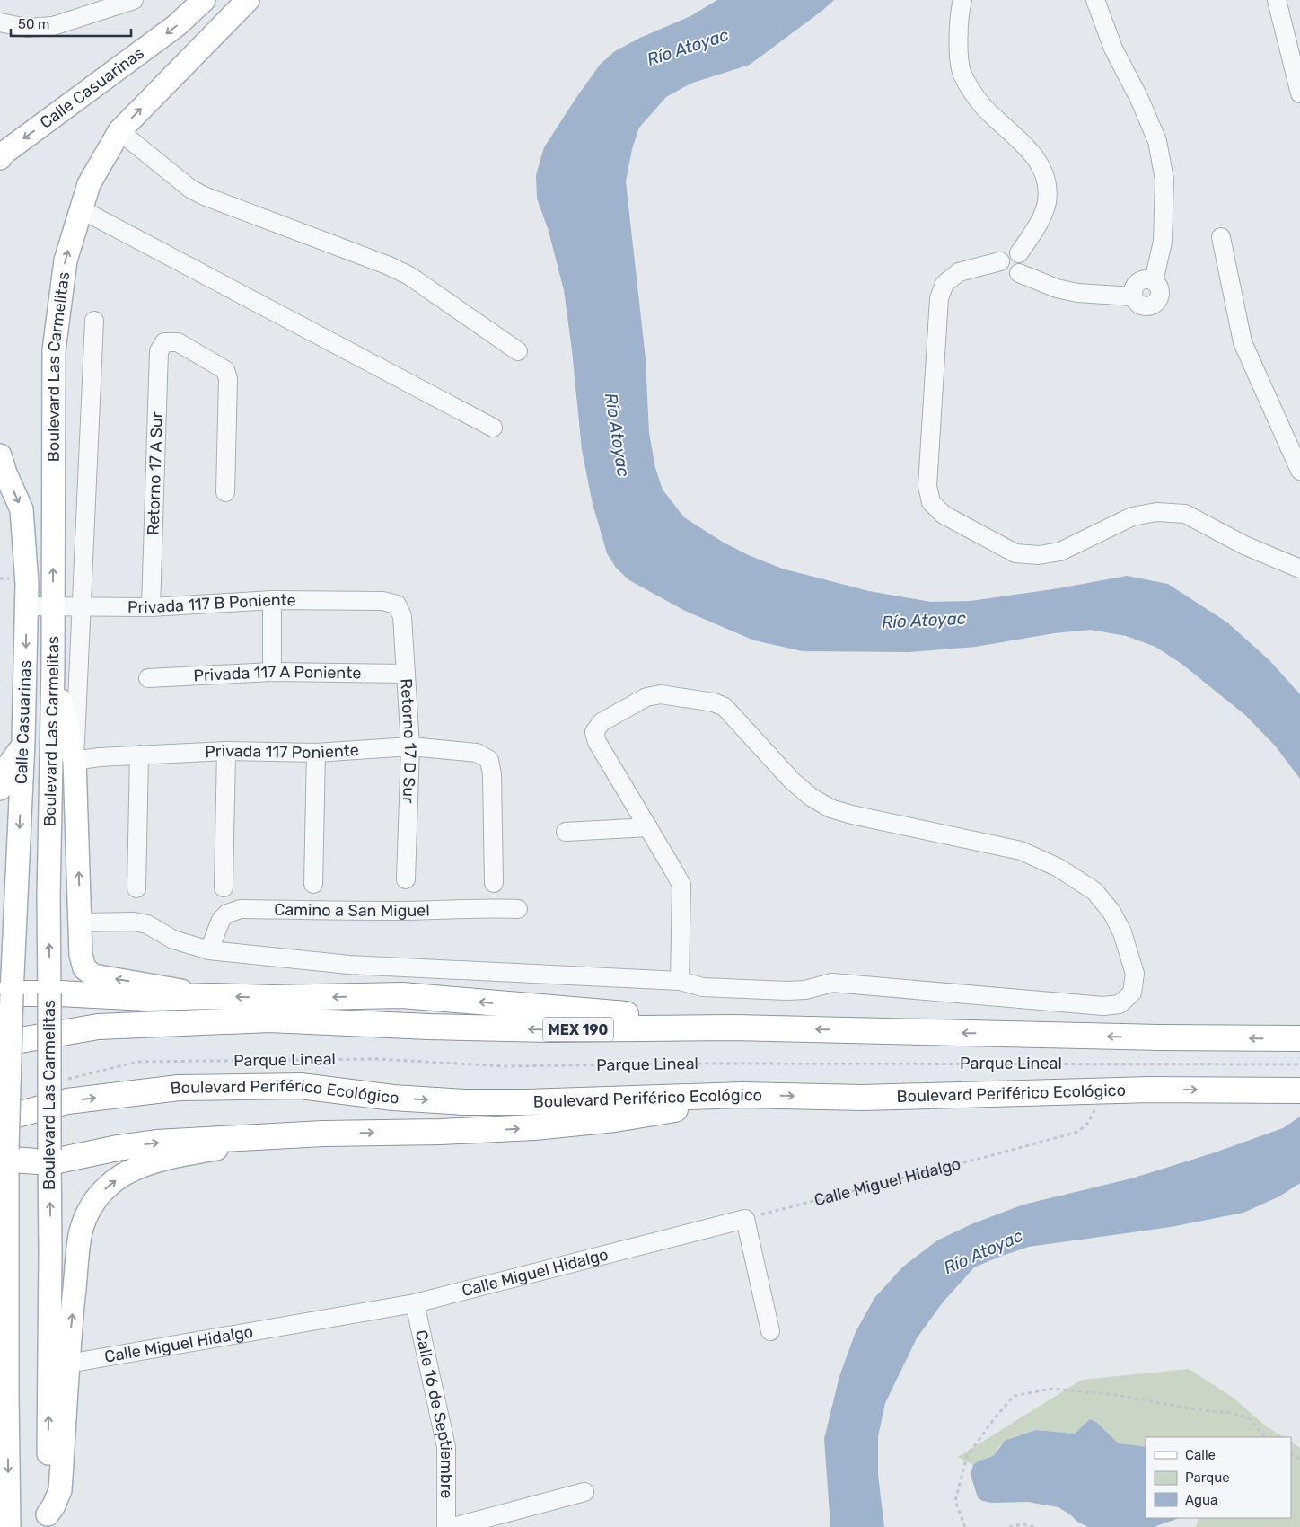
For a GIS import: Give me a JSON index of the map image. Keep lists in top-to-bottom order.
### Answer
{
  "streets": {
    "highway": ["MEX 190", "Boulevard Periférico Ecológico"],
    "main road": ["Calle Casuarinas", "Boulevard Las Carmelitas"],
    "street": [
      "Retorno 17 A Sur",
      "Privada 117 B Poniente",
      "Privada 117 A Poniente",
      "Retorno 17 D Sur",
      "Privada 117 Poniente",
      "Camino a San Miguel",
      "Calle Miguel Hidalgo",
      "Calle 16 de Septiembre"
    ],
    "path": ["Parque Lineal"]
  },
  "crossings": [
    ["Calle Casuarinas", "Privada 117 B Poniente"],
    ["Boulevard Las Carmelitas", "Privada 117 B Poniente"],
    ["Retorno 17 A Sur", "Privada 117 B Poniente"],
    ["Privada 117 B Poniente", "Retorno 17 D Sur"],
    ["Privada 117 A Poniente", "Retorno 17 D Sur"],
    ["Retorno 17 D Sur", "Privada 117 Poniente"],
    ["Boulevard Periférico Ecológico", "Calle Miguel Hidalgo"],
    ["Calle Miguel Hidalgo", "Calle 16 de Septiembre"]
  ],
  "one_way": ["Calle Casuarinas"],
  "water": ["Río Atoyac"],
  "legend": ["Calle", "Parque", "Agua"],
  "scale_bar": "50 m"
}
